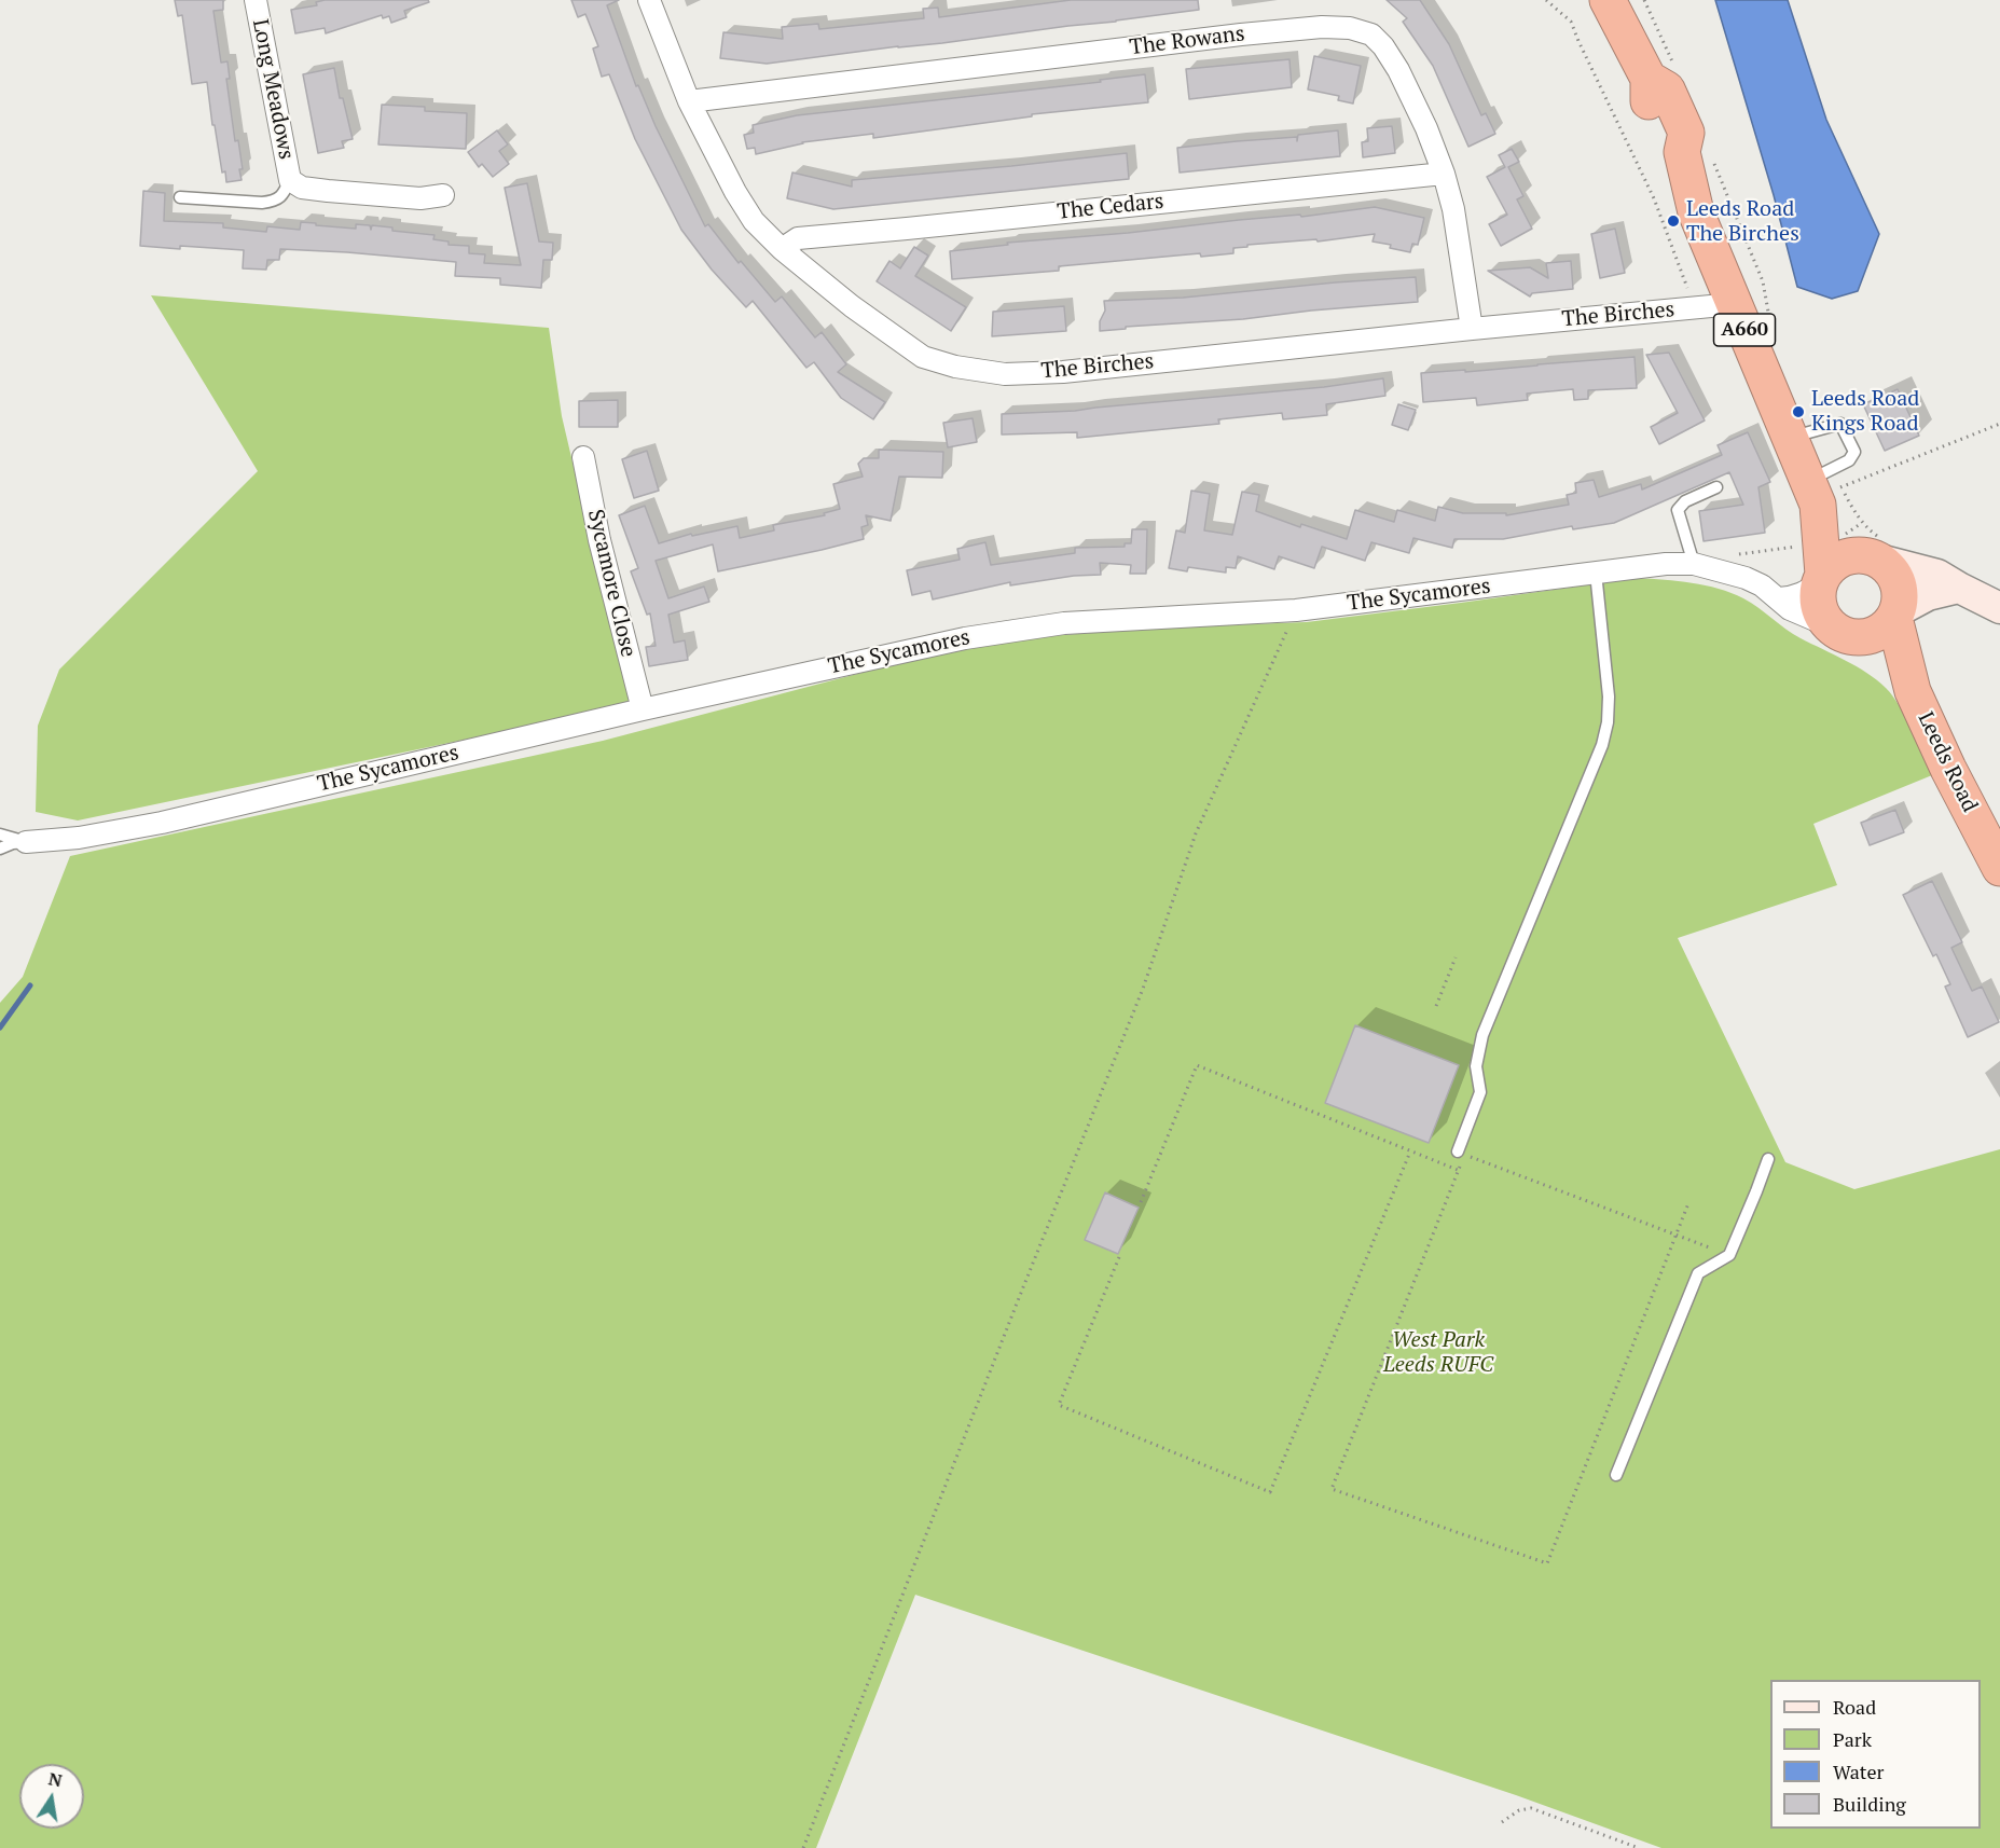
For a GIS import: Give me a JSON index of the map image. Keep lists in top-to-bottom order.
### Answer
{
  "streets": {
    "highway": ["A660", "Leeds Road"],
    "street": [
      "The Rowans",
      "Long Meadows",
      "The Cedars",
      "The Birches",
      "Sycamore Close",
      "The Sycamores"
    ]
  },
  "crossings": [
    ["The Rowans", "The Cedars"],
    ["The Rowans", "The Birches"],
    ["The Cedars", "The Birches"],
    ["The Birches", "A660"],
    ["A660", "The Sycamores"],
    ["A660", "Leeds Road"],
    ["Sycamore Close", "The Sycamores"],
    ["The Sycamores", "Leeds Road"]
  ],
  "parks": ["West Park Leeds RUFC"],
  "places": ["Leeds Road The Birches", "Leeds Road Kings Road"],
  "legend": [
    "Road",
    "Park",
    "Water",
    "Building"
  ],
  "north": "top"
}
